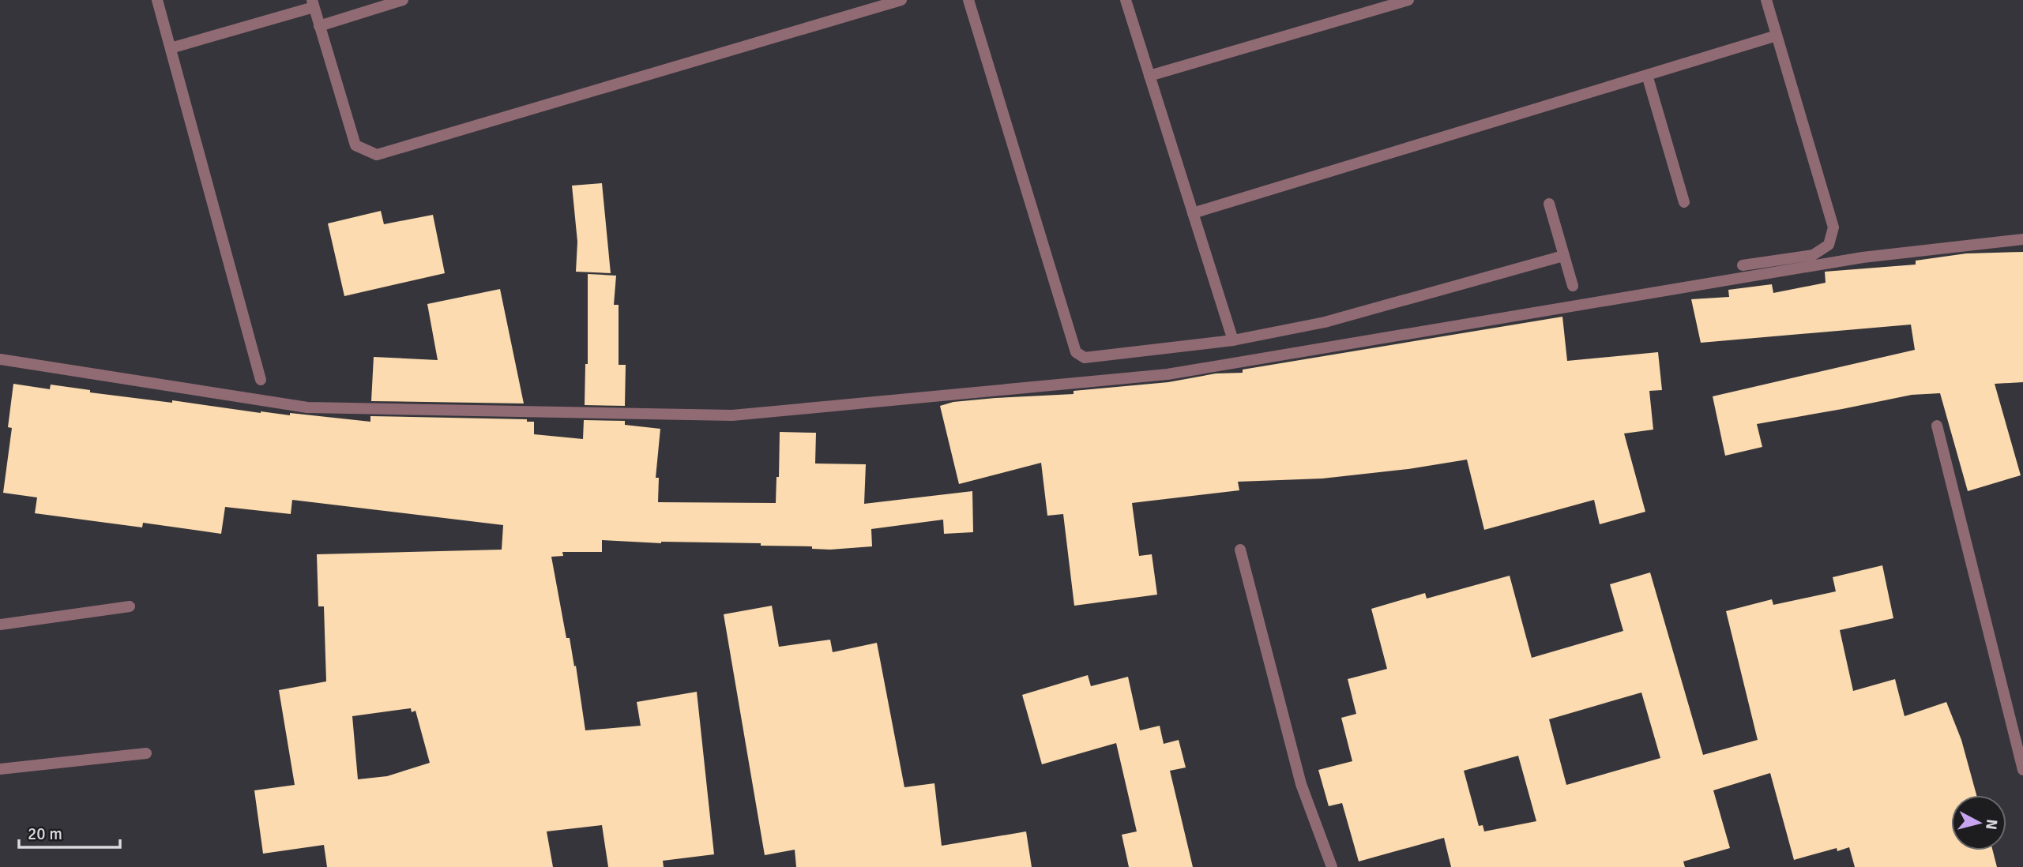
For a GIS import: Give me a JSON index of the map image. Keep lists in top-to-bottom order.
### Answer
{
  "scale_bar": "20 m",
  "north": "right"
}
